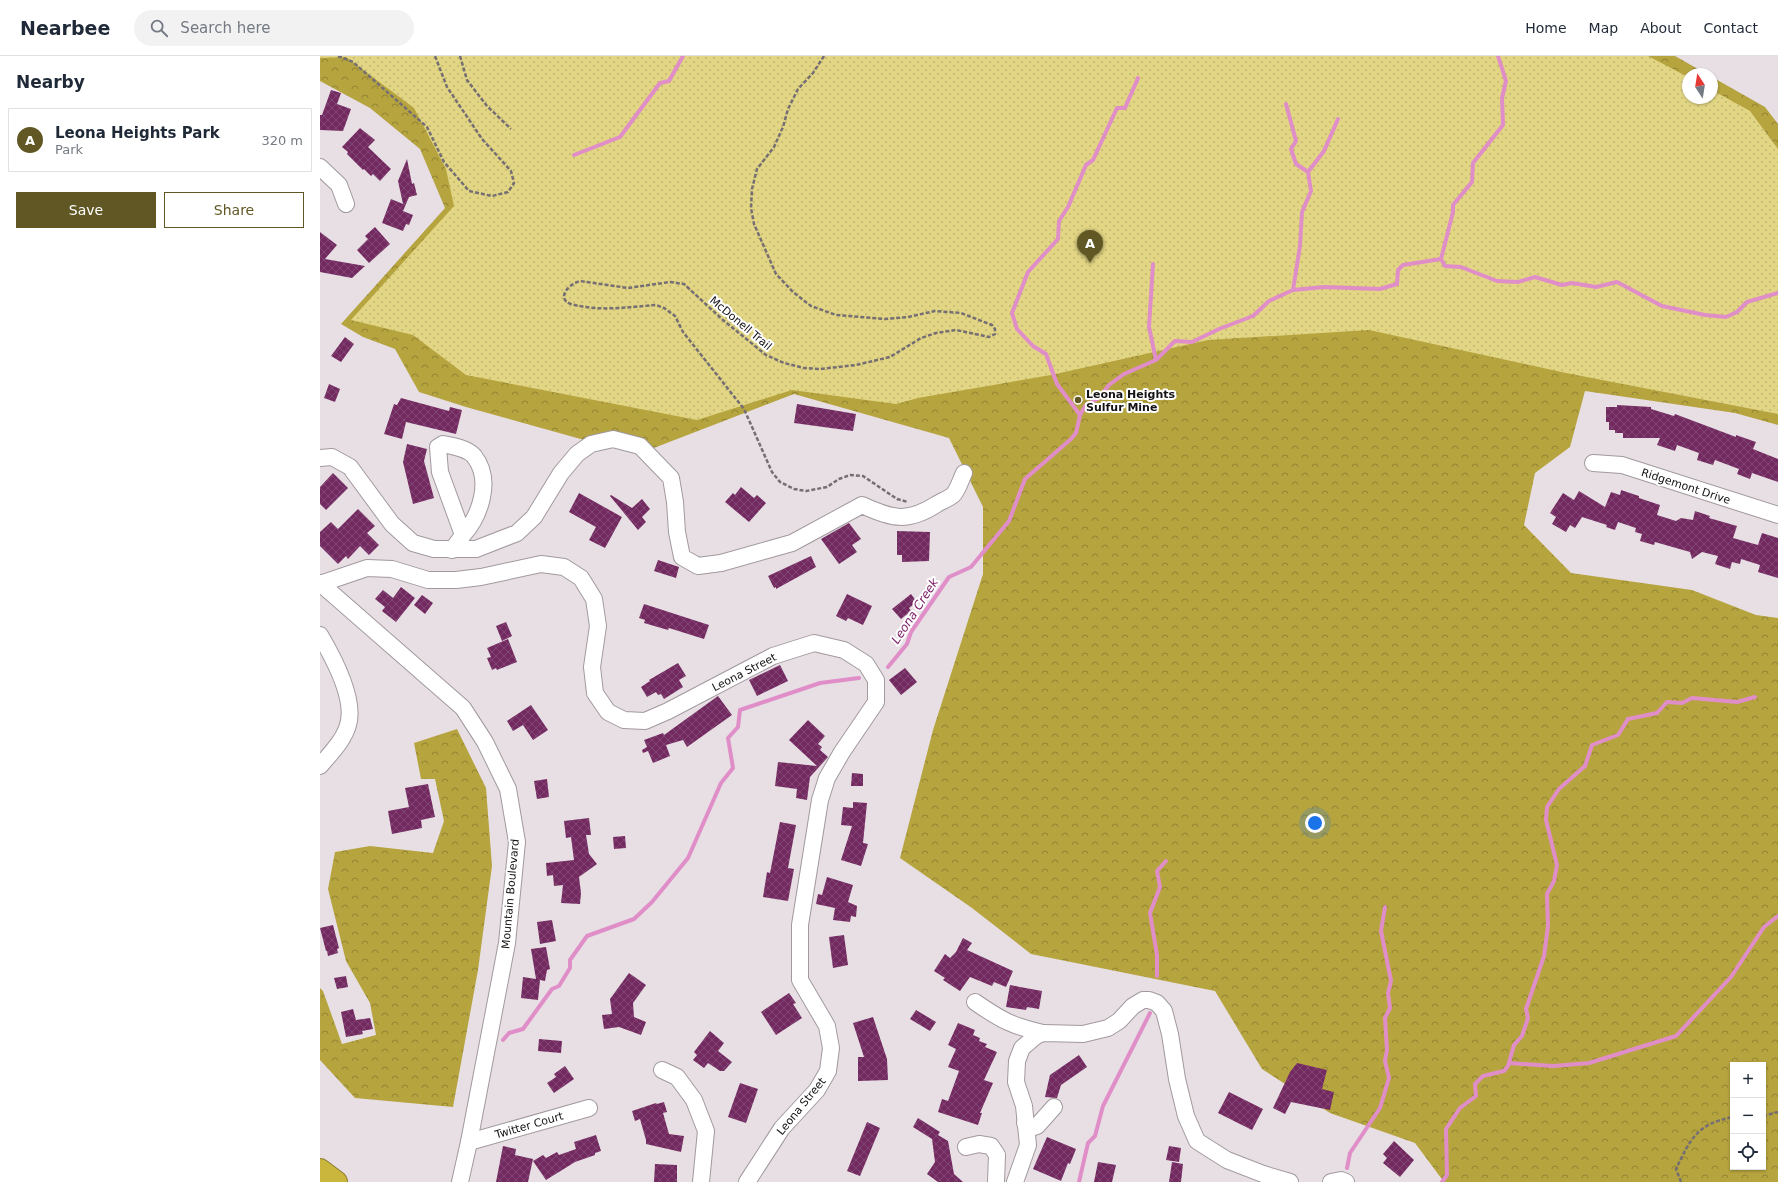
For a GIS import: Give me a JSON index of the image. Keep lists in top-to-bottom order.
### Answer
{
  "streets": {
    "street": [
      "Ridgemont Drive",
      "Leona Street",
      "Mountain Boulevard",
      "Twitter Court"
    ],
    "path": ["McDonell Trail"]
  },
  "crossings": [
    ["Leona Street", "Mountain Boulevard"],
    ["Mountain Boulevard", "Twitter Court"]
  ],
  "water": ["Leona Creek"],
  "places": ["Leona Heights Sulfur Mine"],
  "north": "top",
  "page": {
    "header": "Nearbee",
    "search": "Search here",
    "nav": [
      "Home",
      "Map",
      "About",
      "Contact"
    ],
    "heading": "Nearby",
    "list": [
      {
        "mark": "A",
        "name": "Leona Heights Park",
        "note": "Park",
        "value": "320 m"
      }
    ],
    "buttons": ["Save", "Share"],
    "pins": "A",
    "map_buttons": ["+", "−"]
  }
}
